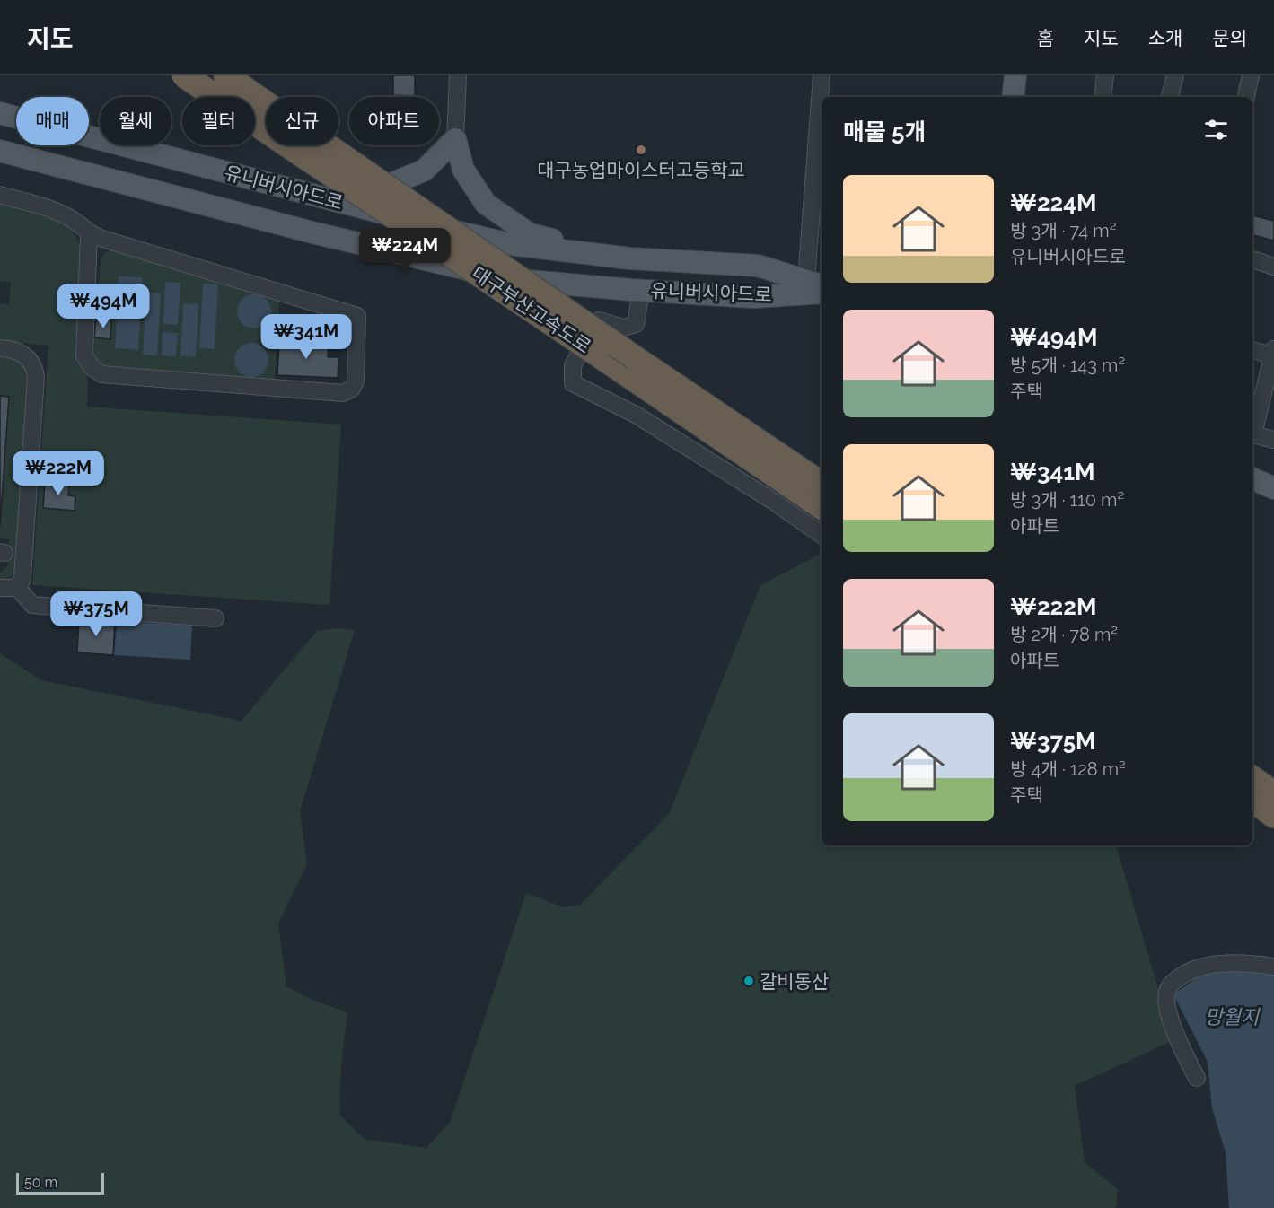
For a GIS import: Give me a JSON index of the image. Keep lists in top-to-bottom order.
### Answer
{
  "streets": {
    "highway": ["대구부산고속도로"],
    "main road": ["유니버시아드로"]
  },
  "water": ["망월지"],
  "places": ["대구농업마이스터고등학교", "갈비동산"],
  "scale_bar": "50 m",
  "page": {
    "header": "지도",
    "nav": [
      "홈",
      "지도",
      "소개",
      "문의"
    ],
    "chip": [
      "매매",
      "월세",
      "필터",
      "신규",
      "아파트"
    ],
    "heading": "매물 5개",
    "list": [
      {
        "name": "₩224M",
        "note": "방 3개 · 74 m² · 유니버시아드로"
      },
      {
        "name": "₩494M",
        "note": "방 5개 · 143 m² · 주택"
      },
      {
        "name": "₩341M",
        "note": "방 3개 · 110 m² · 아파트"
      },
      {
        "name": "₩222M",
        "note": "방 2개 · 78 m² · 아파트"
      },
      {
        "name": "₩375M",
        "note": "방 4개 · 128 m² · 주택"
      }
    ],
    "price": [
      "₩224M",
      "₩494M",
      "₩341M",
      "₩222M",
      "₩375M"
    ],
    "scale": "50 m"
  }
}
